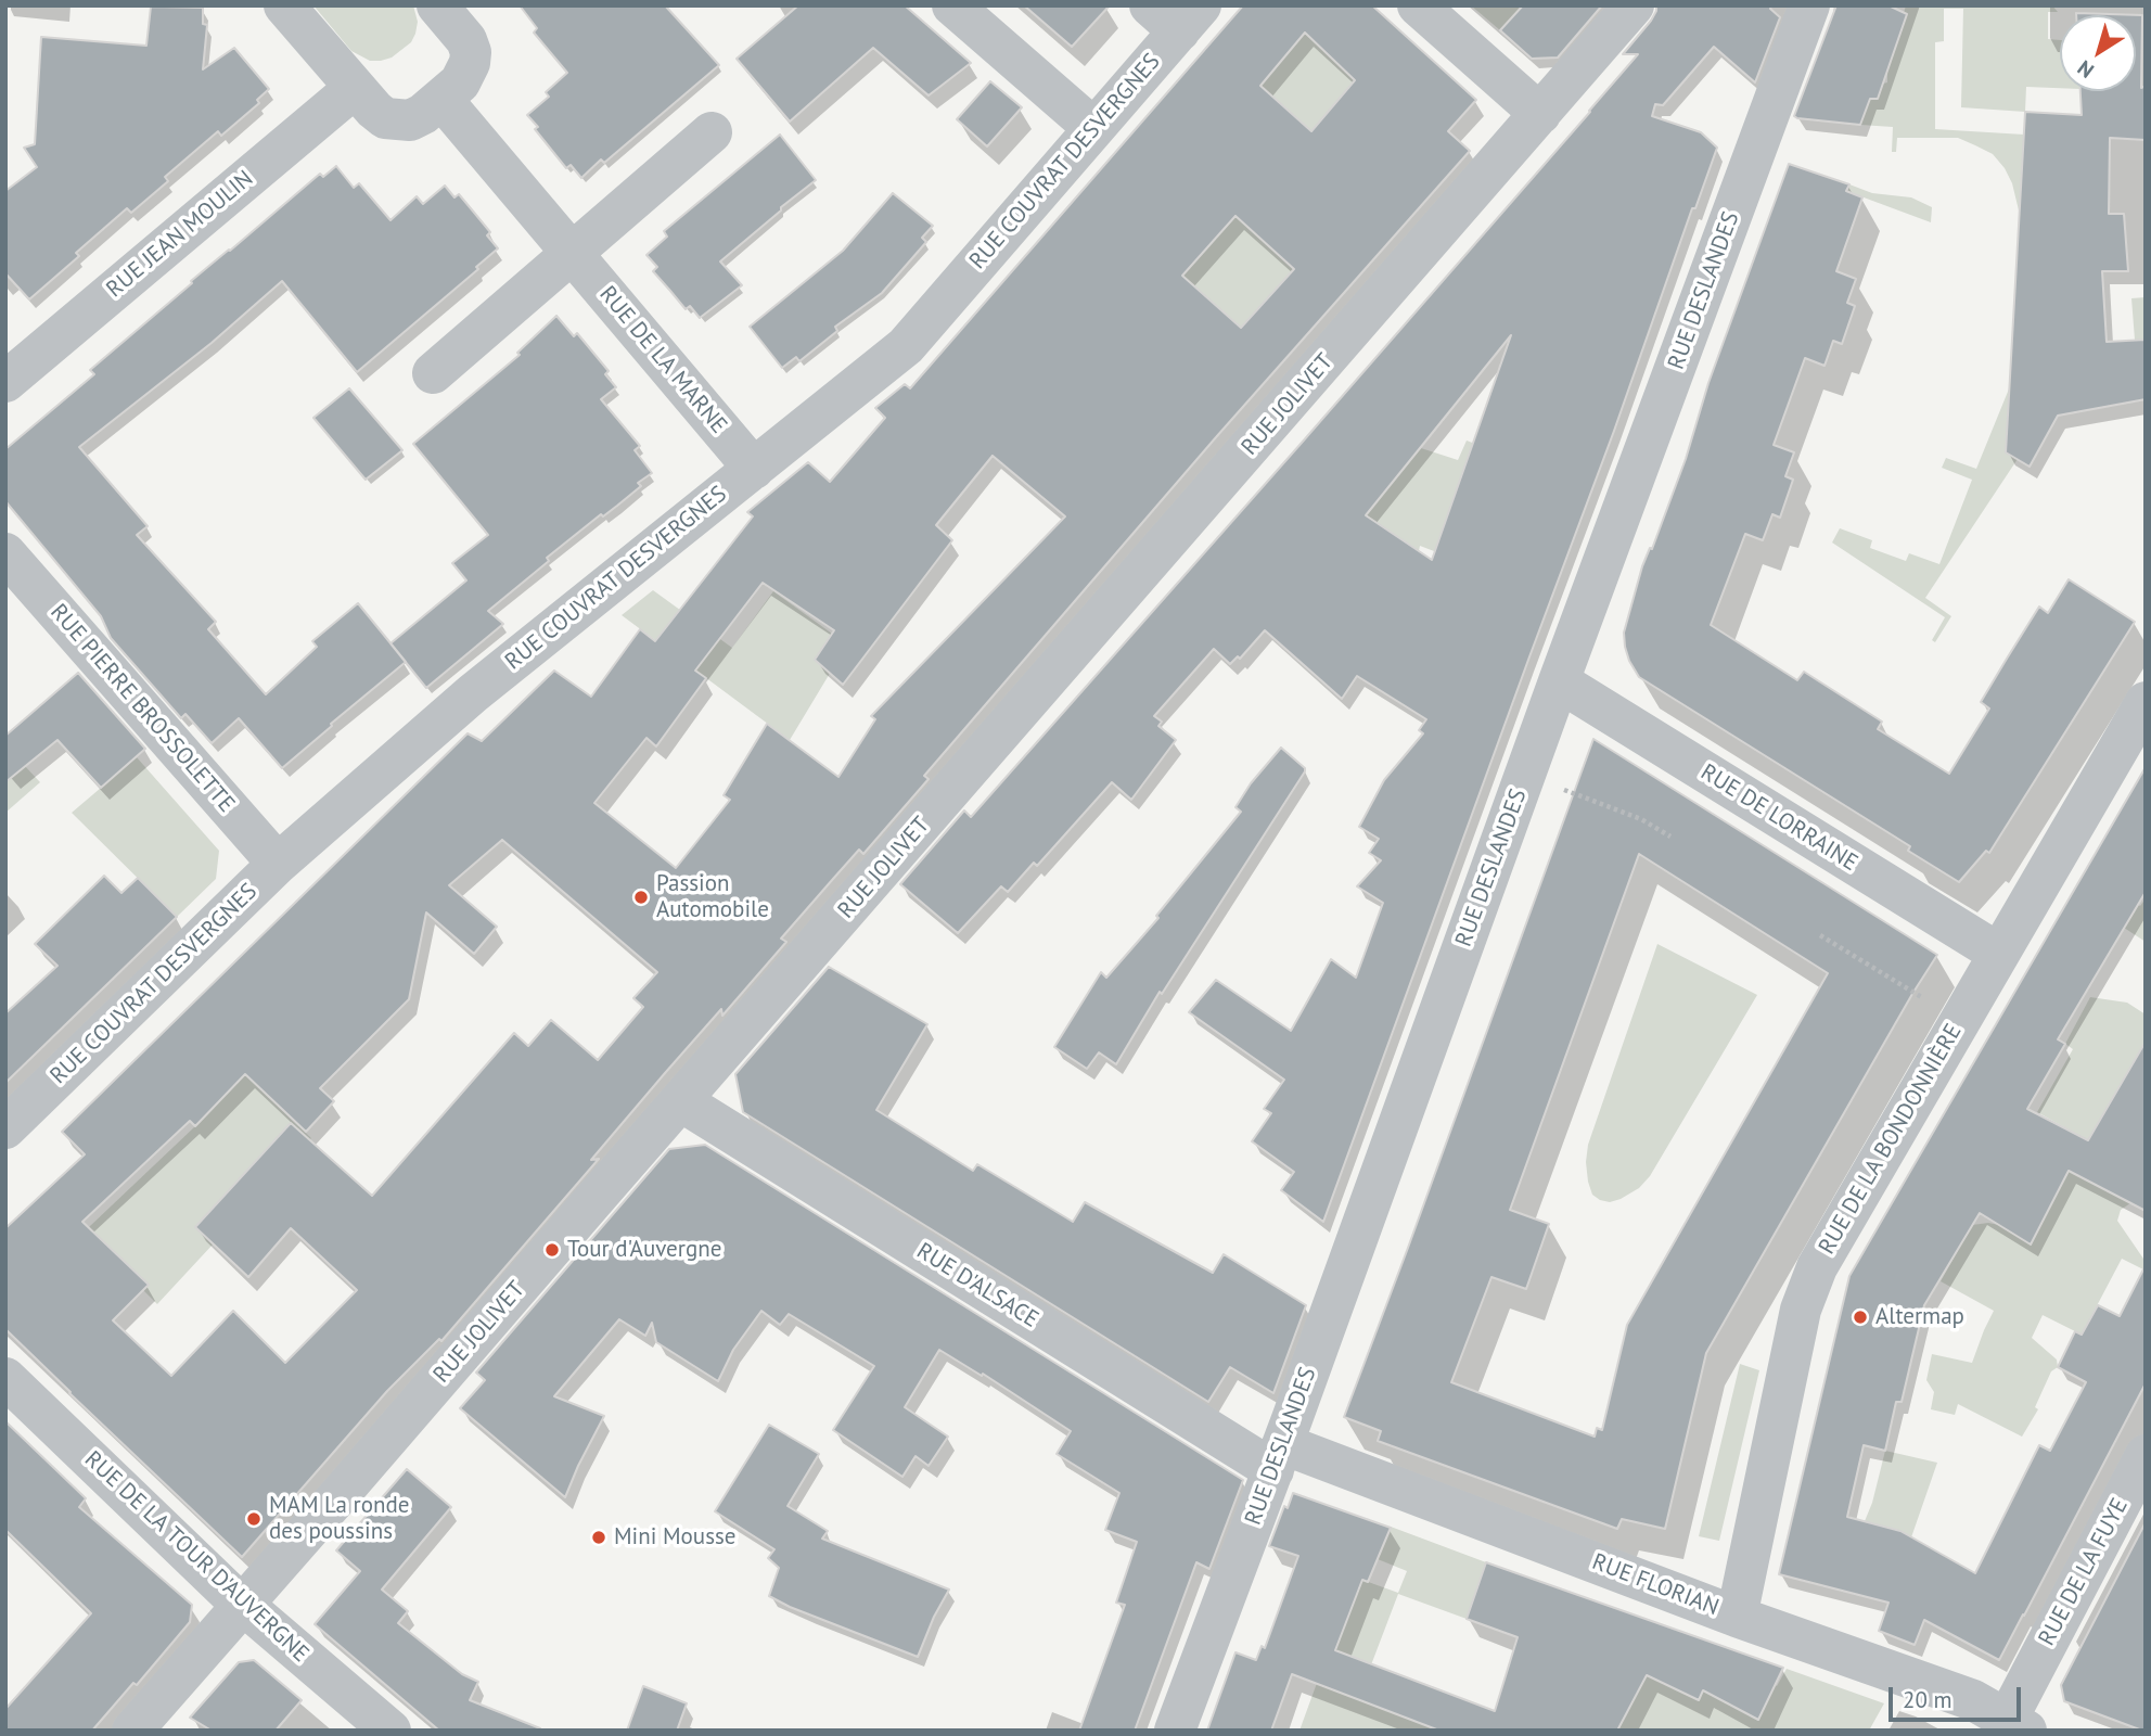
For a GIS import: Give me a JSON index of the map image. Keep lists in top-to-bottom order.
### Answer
{
  "streets": {
    "street": [
      "RUE COUVRAT DESVERGNES",
      "RUE JEAN MOULIN",
      "RUE DESLANDES",
      "RUE DE LA MARNE",
      "RUE JOLIVET",
      "RUE PIERRE BROSSOLETTE",
      "RUE DE LORRAINE",
      "RUE DE LA BONDONNIÈRE",
      "RUE D'ALSACE",
      "RUE DE LA TOUR D'AUVERGNE",
      "RUE DE LA FUYE",
      "RUE FLORIAN"
    ]
  },
  "crossings": [
    ["RUE COUVRAT DESVERGNES", "RUE DE LA MARNE"],
    ["RUE COUVRAT DESVERGNES", "RUE PIERRE BROSSOLETTE"],
    ["RUE DESLANDES", "RUE DE LORRAINE"],
    ["RUE DESLANDES", "RUE D'ALSACE"],
    ["RUE DESLANDES", "RUE FLORIAN"],
    ["RUE JOLIVET", "RUE D'ALSACE"],
    ["RUE JOLIVET", "RUE DE LA TOUR D'AUVERGNE"],
    ["RUE DE LORRAINE", "RUE DE LA BONDONNIÈRE"],
    ["RUE DE LA BONDONNIÈRE", "RUE FLORIAN"],
    ["RUE D'ALSACE", "RUE FLORIAN"],
    ["RUE DE LA FUYE", "RUE FLORIAN"]
  ],
  "places": [
    "Passion Automobile",
    "Tour d'Auvergne",
    "Altermap",
    "MAM La ronde des poussins",
    "Mini Mousse"
  ],
  "scale_bar": "20 m",
  "north": "bottom left"
}
